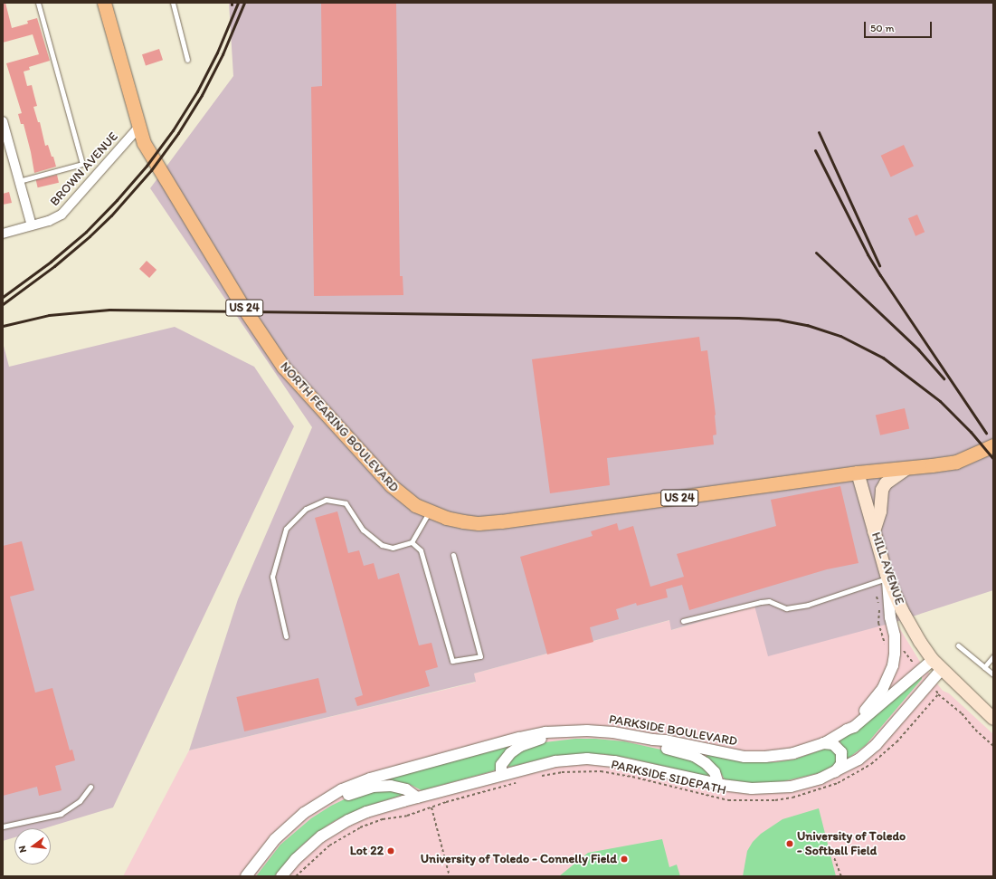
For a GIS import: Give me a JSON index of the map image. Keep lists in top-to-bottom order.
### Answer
{
  "streets": {
    "main road": ["US 24", "NORTH FEARING BOULEVARD", "HILL AVENUE"],
    "street": ["BROWN AVENUE", "PARKSIDE BOULEVARD"],
    "path": ["PARKSIDE SIDEPATH"]
  },
  "crossings": [
    ["BROWN AVENUE", "US 24"],
    ["BROWN AVENUE", "NORTH FEARING BOULEVARD"],
    ["US 24", "NORTH FEARING BOULEVARD"],
    ["US 24", "HILL AVENUE"],
    ["NORTH FEARING BOULEVARD", "HILL AVENUE"],
    ["HILL AVENUE", "PARKSIDE BOULEVARD"]
  ],
  "places": ["University of Toledo - Softball Field", "Lot 22", "University of Toledo - Connelly Field"],
  "scale_bar": "50 m",
  "north": "left"
}
